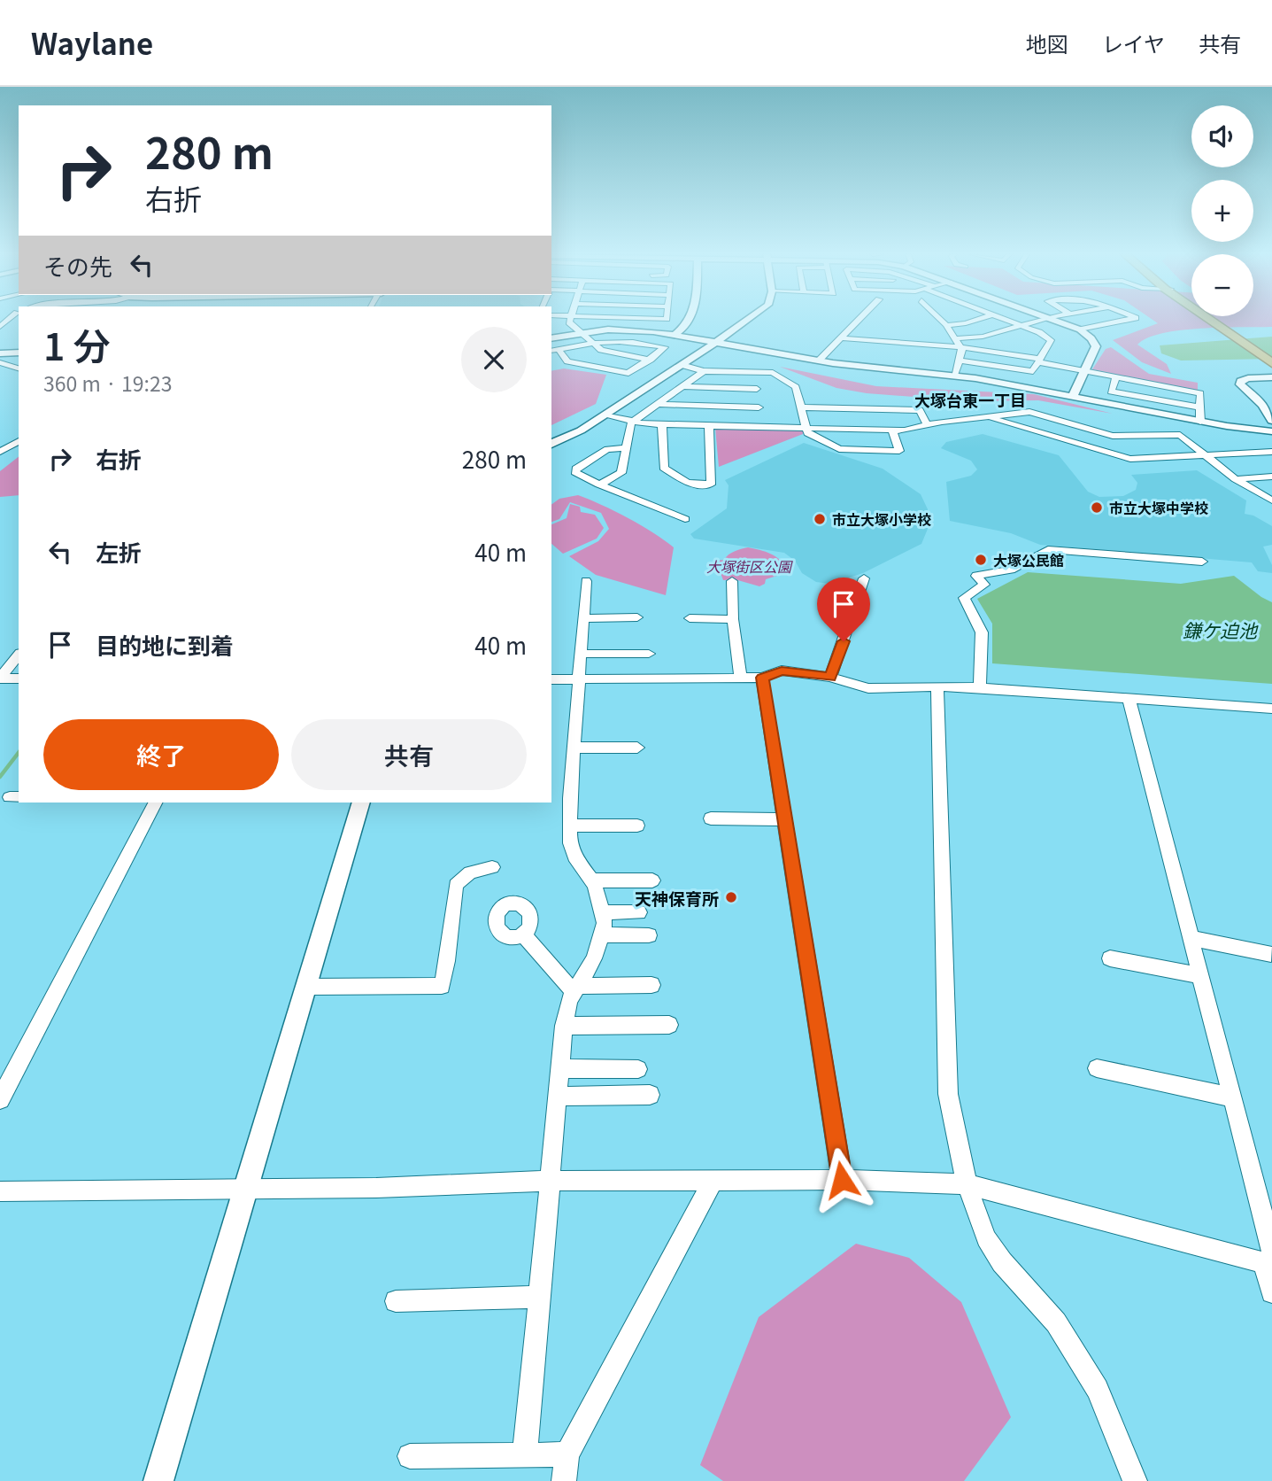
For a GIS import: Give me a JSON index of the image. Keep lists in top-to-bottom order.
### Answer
{
  "districts": ["大塚台東一丁目"],
  "water": ["鎌ケ迫池"],
  "parks": ["大塚街区公園"],
  "places": [
    "市立大塚中学校",
    "市立大塚小学校",
    "大塚公民館",
    "天神保育所"
  ],
  "page": {
    "header": "Waylane",
    "nav": ["地図", "レイヤ", "共有"],
    "map_buttons": ["+", "−"],
    "turn": ["280 m", "右折"],
    "then": "その先",
    "heading": ["1 分", "360 m · 19:23"],
    "list": [
      {
        "name": "右折",
        "value": "280 m"
      },
      {
        "name": "左折",
        "value": "40 m"
      },
      {
        "name": "目的地に到着",
        "value": "40 m"
      }
    ],
    "buttons": ["終了", "共有"]
  }
}
